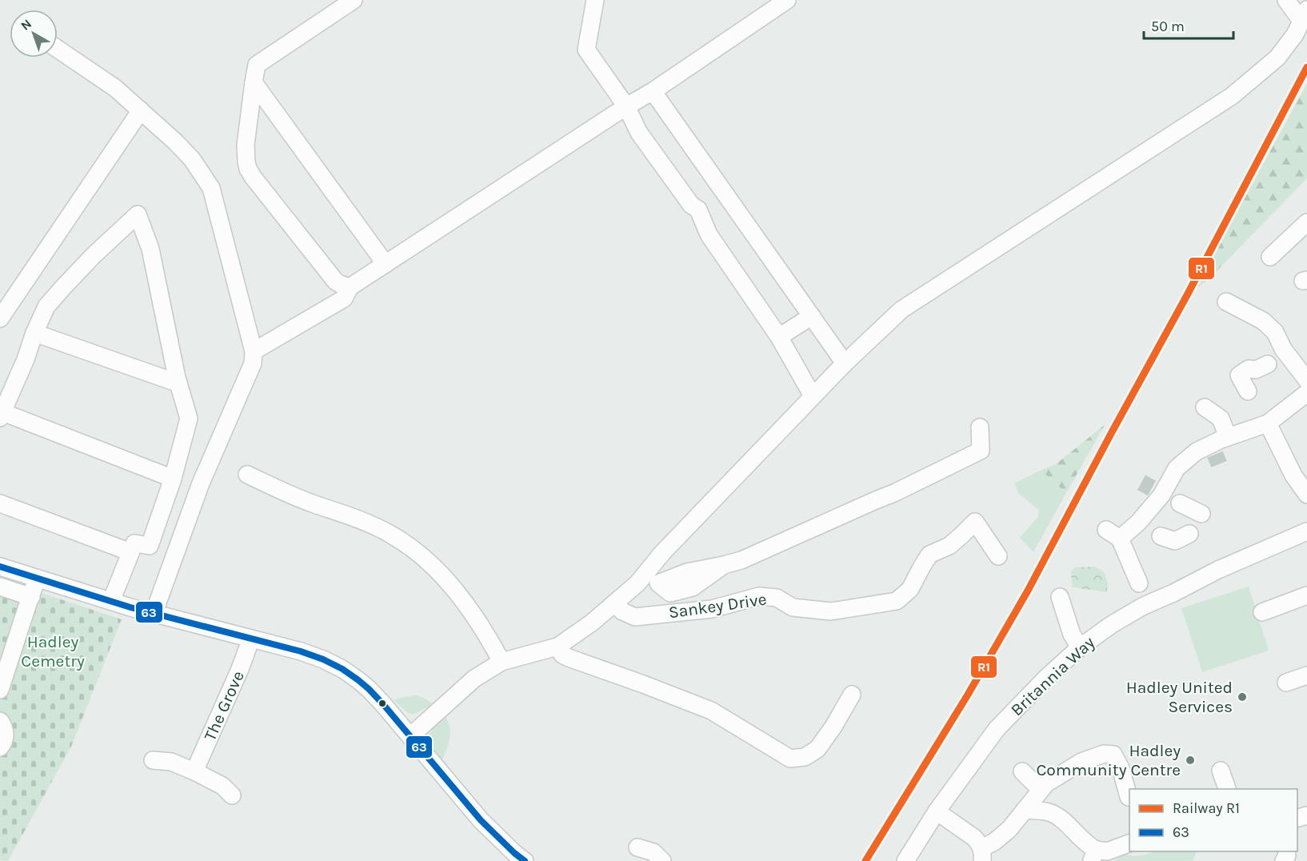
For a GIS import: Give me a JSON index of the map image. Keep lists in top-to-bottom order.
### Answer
{
  "streets": {
    "street": ["Sankey Drive", "Britannia Way", "The Grove"]
  },
  "parks": ["Hadley Cemetry"],
  "places": ["Hadley United Services", "Hadley Community Centre"],
  "lines": ["rail line R1", "transit line 63"],
  "legend": ["Railway R1", "63"],
  "scale_bar": "50 m",
  "north": "top left"
}
